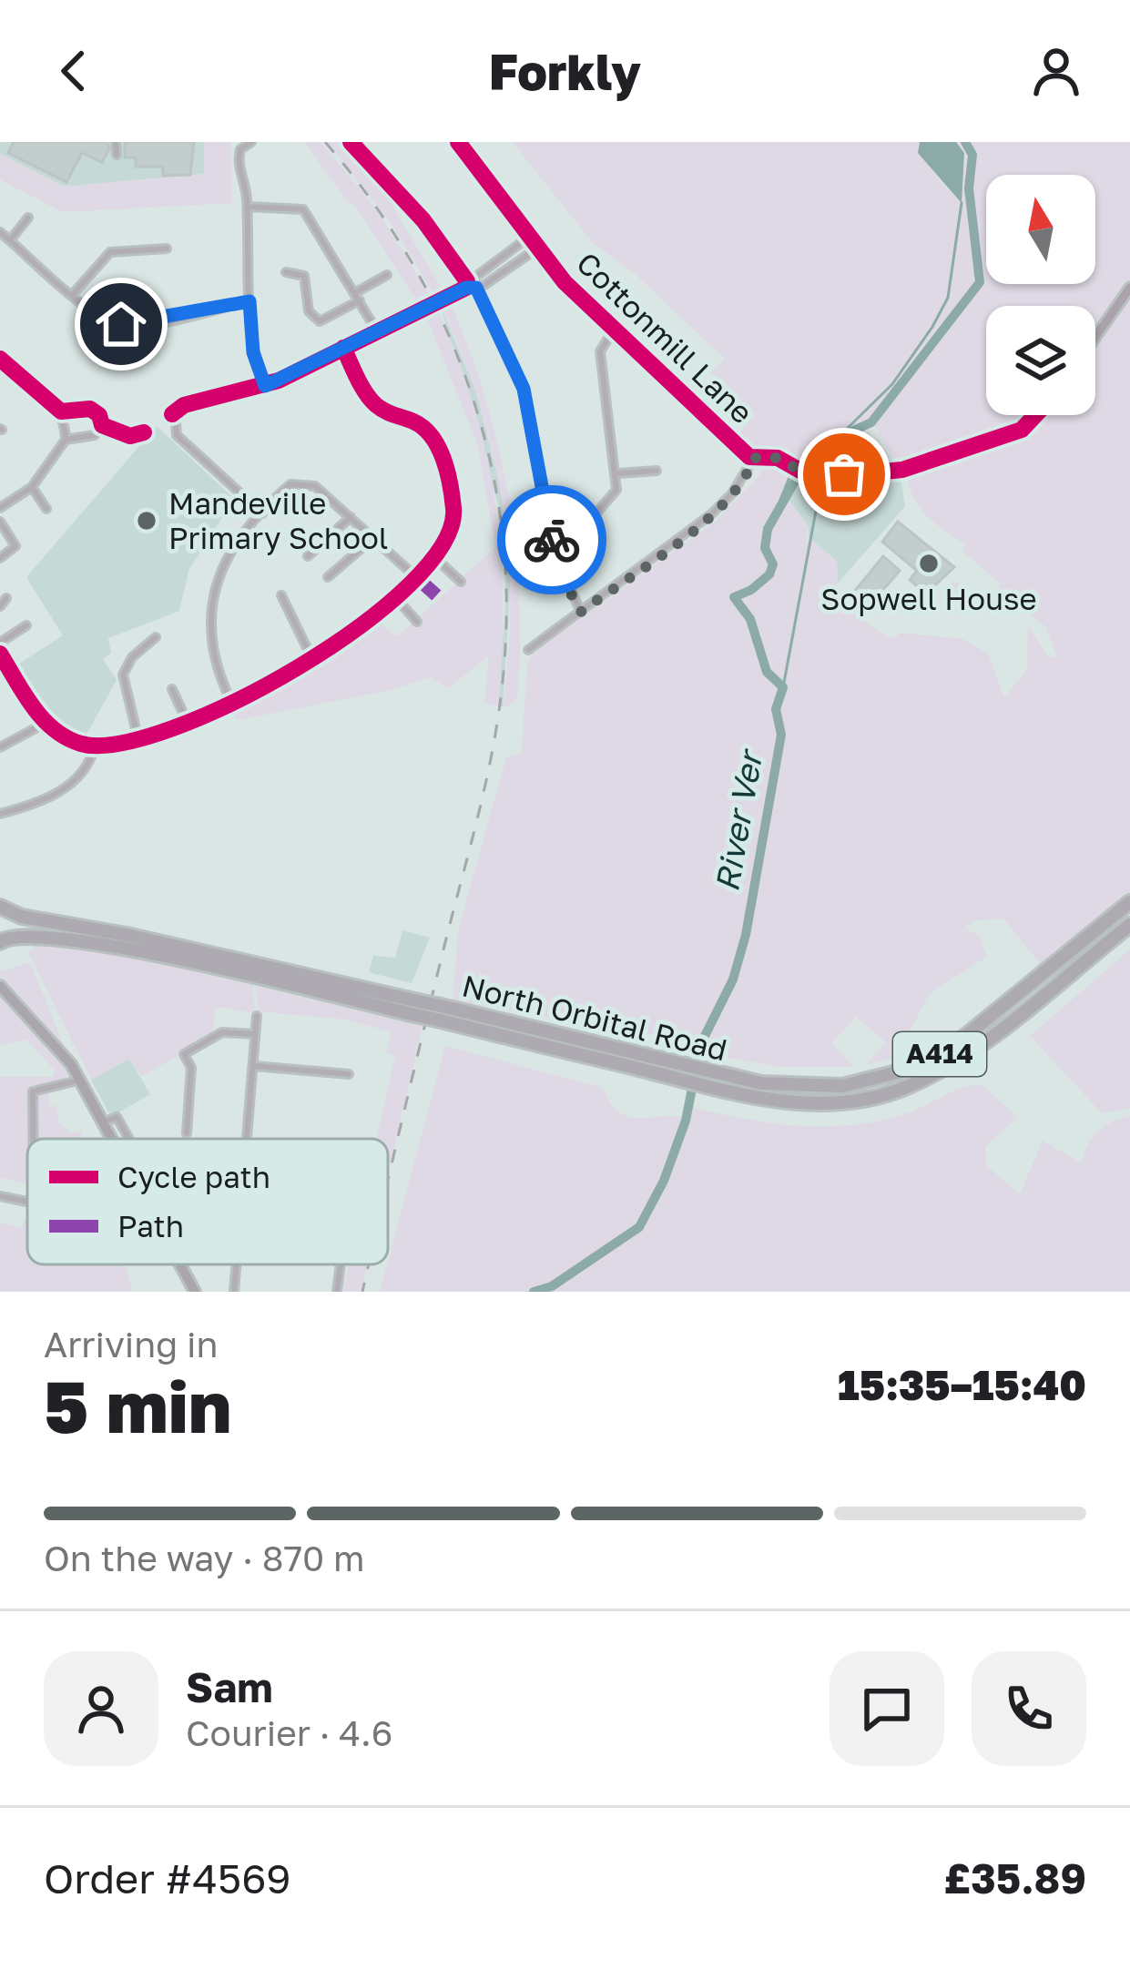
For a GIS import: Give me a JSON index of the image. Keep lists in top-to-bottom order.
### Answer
{
  "streets": {
    "highway": ["North Orbital Road", "A414"],
    "street": ["Cottonmill Lane"]
  },
  "water": ["River Ver"],
  "places": ["Mandeville Primary School", "Sopwell House"],
  "legend": ["Cycle path", "Path"],
  "north": "top",
  "page": {
    "header": "Forkly",
    "heading": ["5 min", "Arriving in", "15:35–15:40"],
    "panel": [
      "Sam",
      "Courier · 4.6",
      "Order #4569",
      "£35.89"
    ],
    "bar": "On the way · 870 m"
  }
}
